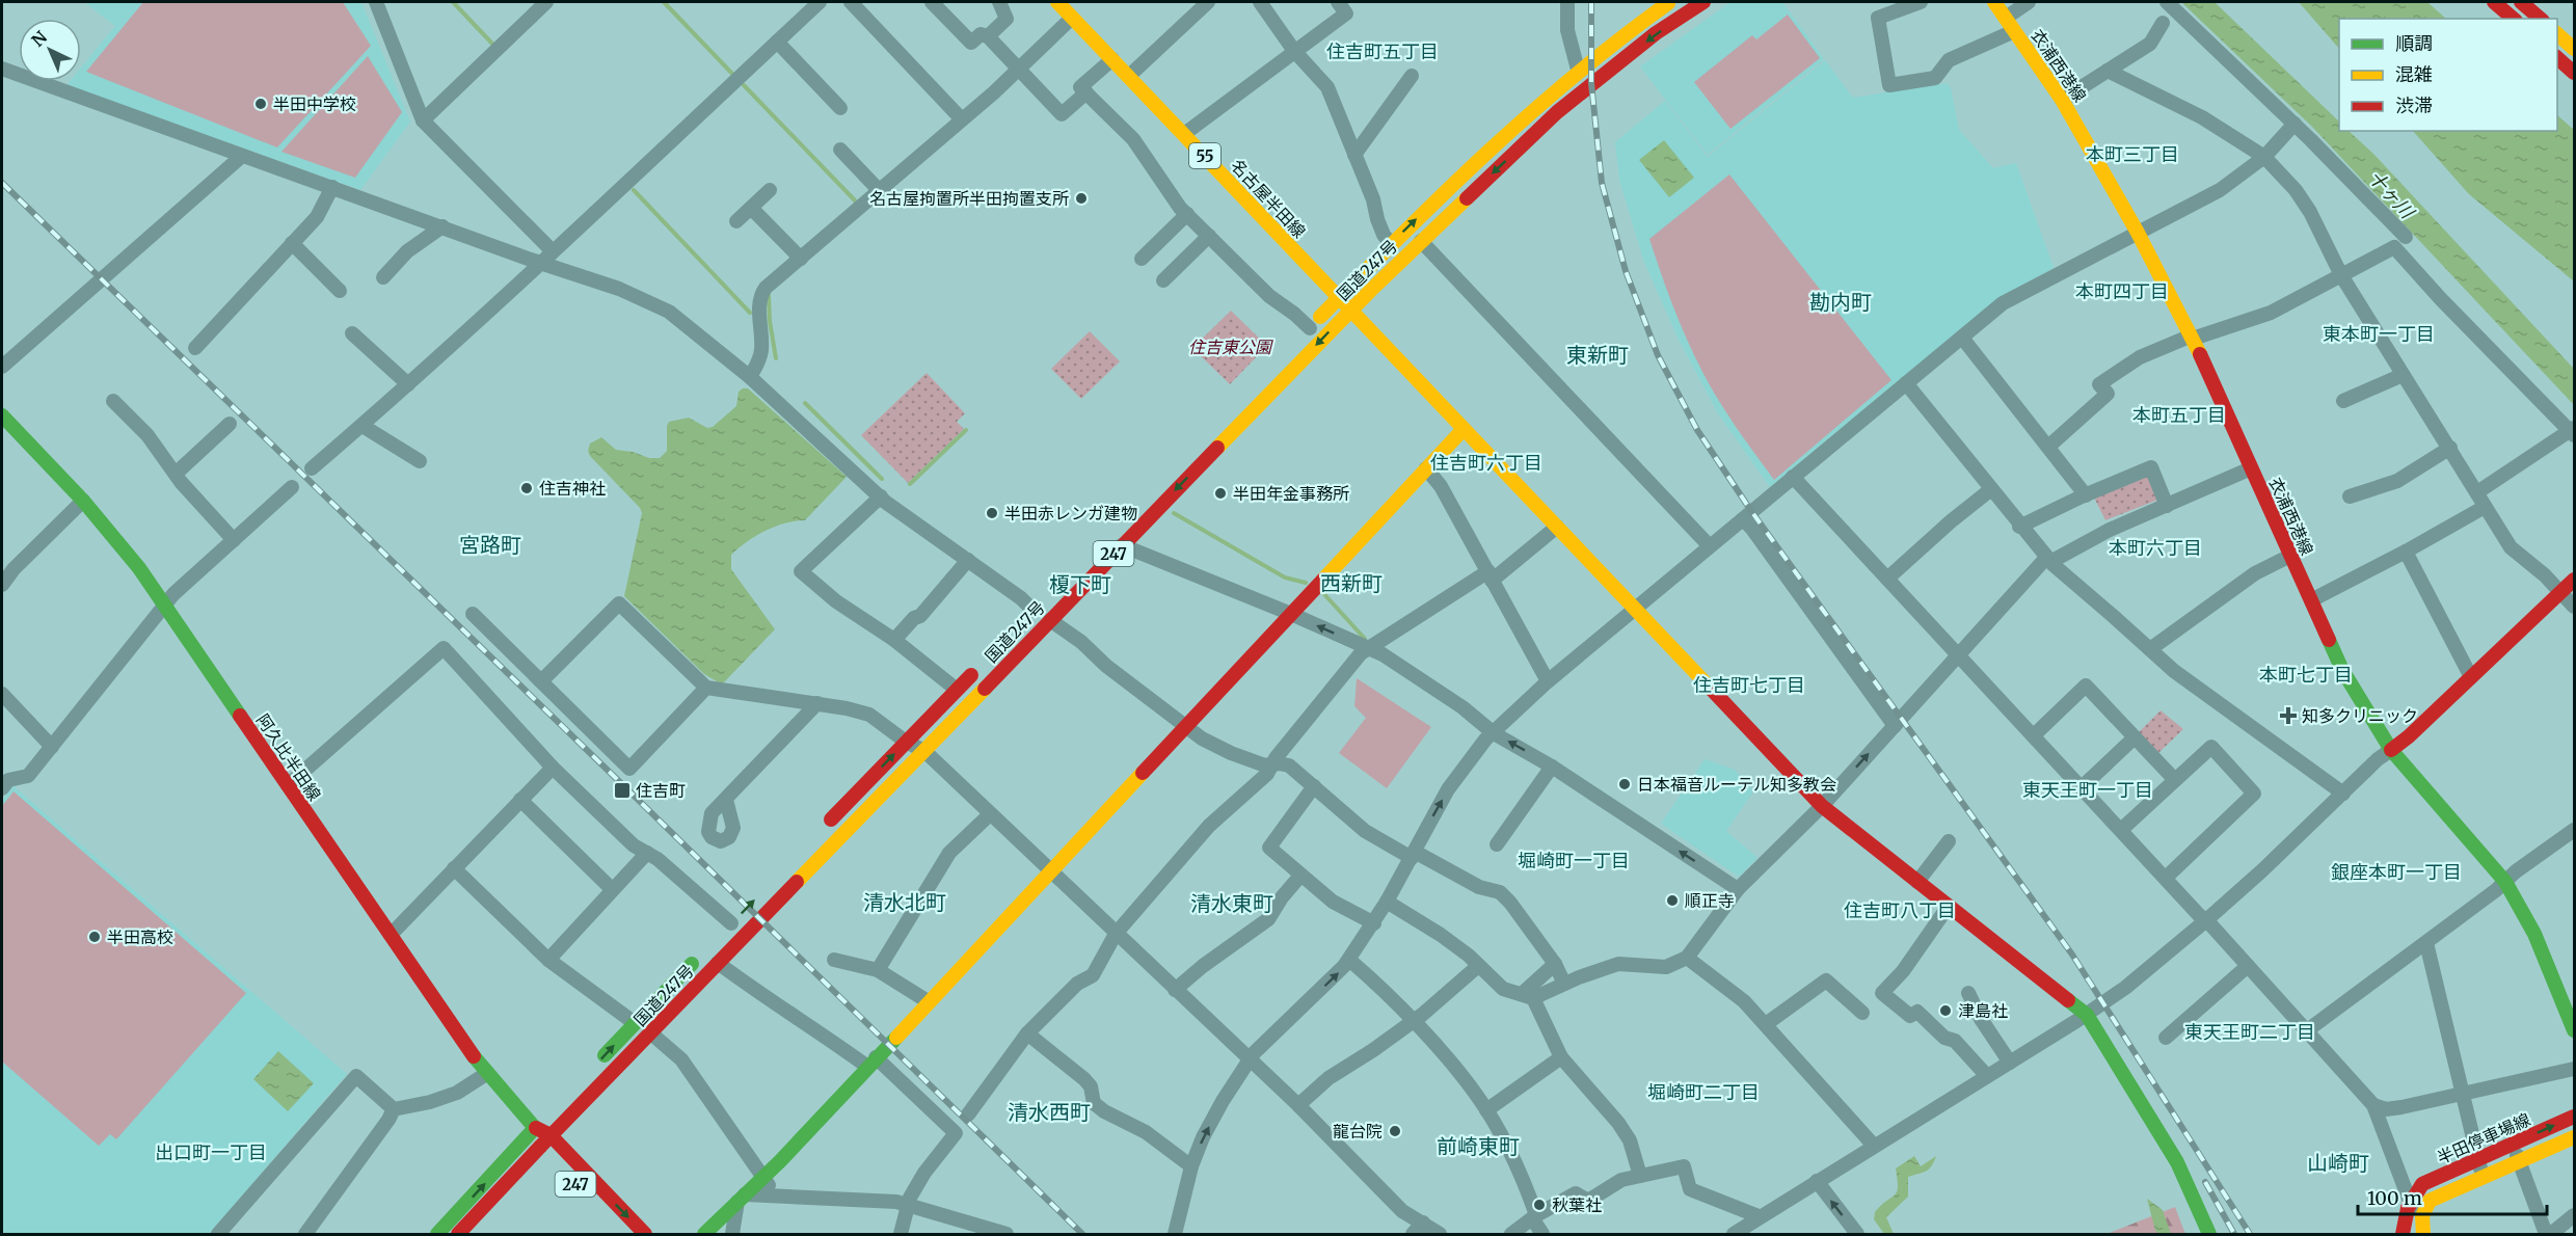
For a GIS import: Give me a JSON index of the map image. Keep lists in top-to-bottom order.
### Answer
{
  "streets": {
    "main road": [
      "衣浦西港線",
      "55",
      "名古屋半田線",
      "国道247号",
      "247",
      "阿久比半田線",
      "半田停車場線"
    ]
  },
  "crossings": [
    ["名古屋半田線", "国道247号"],
    ["国道247号", "247"],
    ["247", "阿久比半田線"]
  ],
  "districts": [
    "住吉町五丁目",
    "本町三丁目",
    "本町四丁目",
    "勘内町",
    "東本町一丁目",
    "東新町",
    "本町五丁目",
    "住吉町六丁目",
    "宮路町",
    "本町六丁目",
    "西新町",
    "榎下町",
    "本町七丁目",
    "住吉町七丁目",
    "東天王町一丁目",
    "堀崎町一丁目",
    "銀座本町一丁目",
    "清水北町",
    "清水東町",
    "住吉町八丁目",
    "東天王町二丁目",
    "堀崎町二丁目",
    "清水西町",
    "前崎東町",
    "出口町一丁目",
    "山崎町"
  ],
  "water": ["十ヶ川"],
  "parks": ["住吉東公園"],
  "places": {
    "other": [
      "半田中学校",
      "名古屋拘置所半田拘置支所",
      "住吉神社",
      "半田年金事務所",
      "半田赤レンガ建物",
      "日本福音ルーテル知多教会",
      "順正寺",
      "半田高校",
      "津島社",
      "龍台院",
      "秋葉社"
    ],
    "health": ["知多クリニック"],
    "transit": ["住吉町"]
  },
  "legend": ["順調", "混雑", "渋滞"],
  "scale_bar": "100 m",
  "north": "top left"
}
